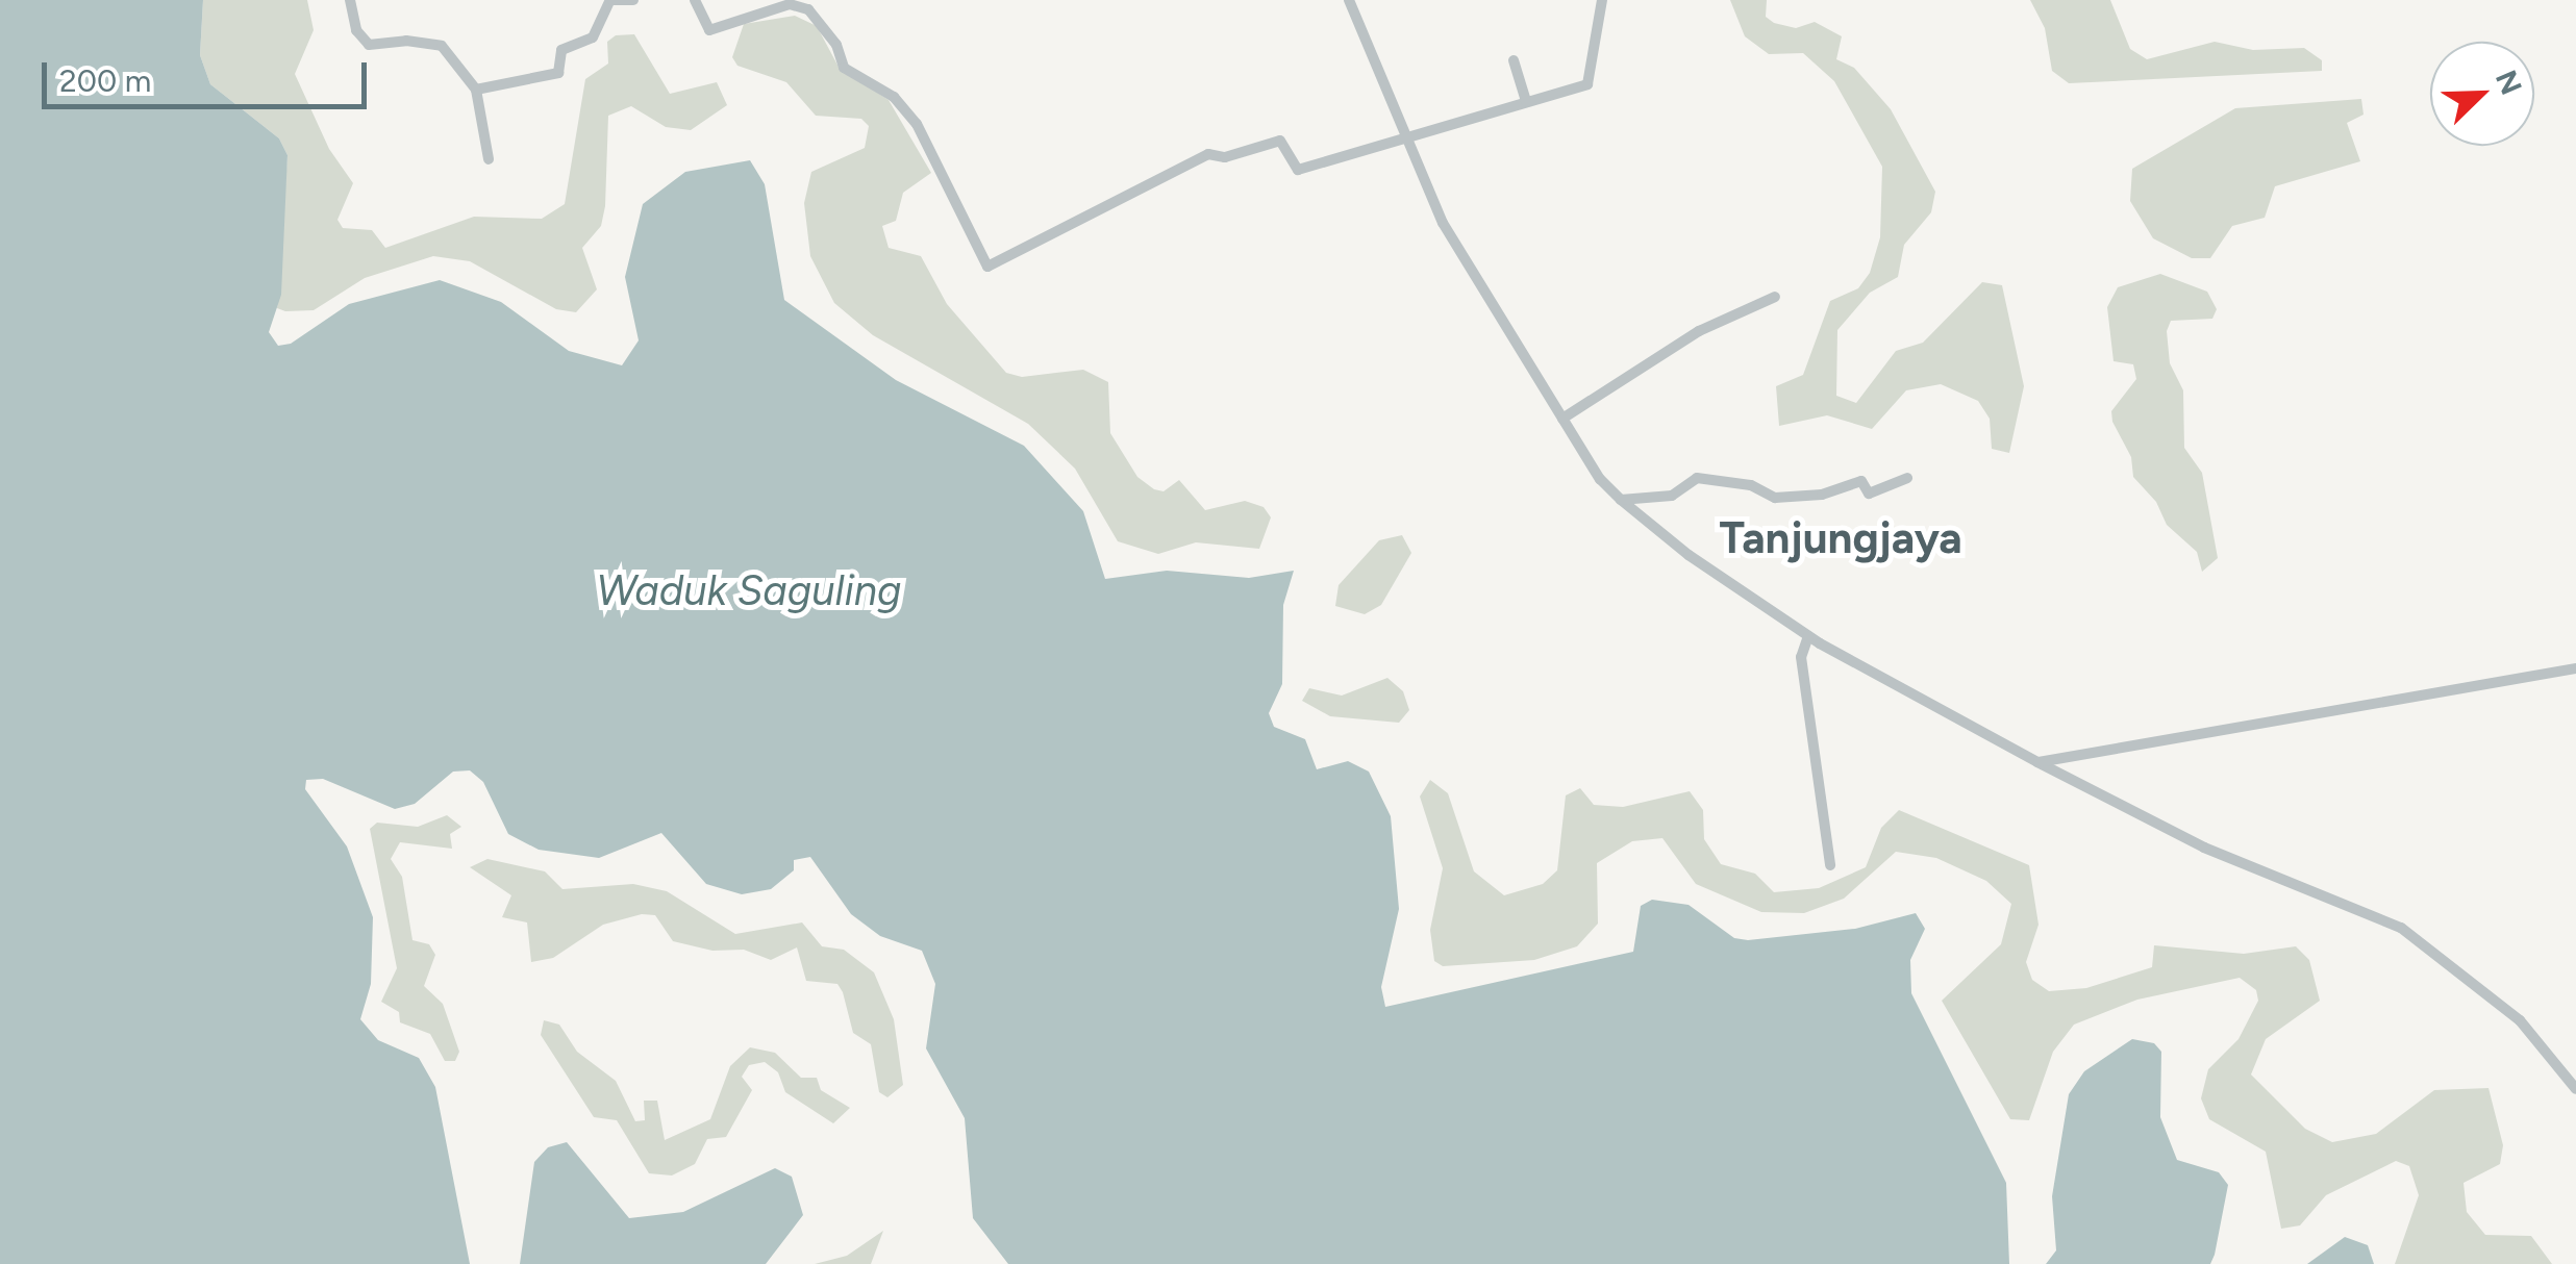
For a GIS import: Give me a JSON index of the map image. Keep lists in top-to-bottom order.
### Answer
{
  "districts": ["Tanjungjaya"],
  "water": ["Waduk Saguling"],
  "scale_bar": "200 m",
  "north": "top right"
}
